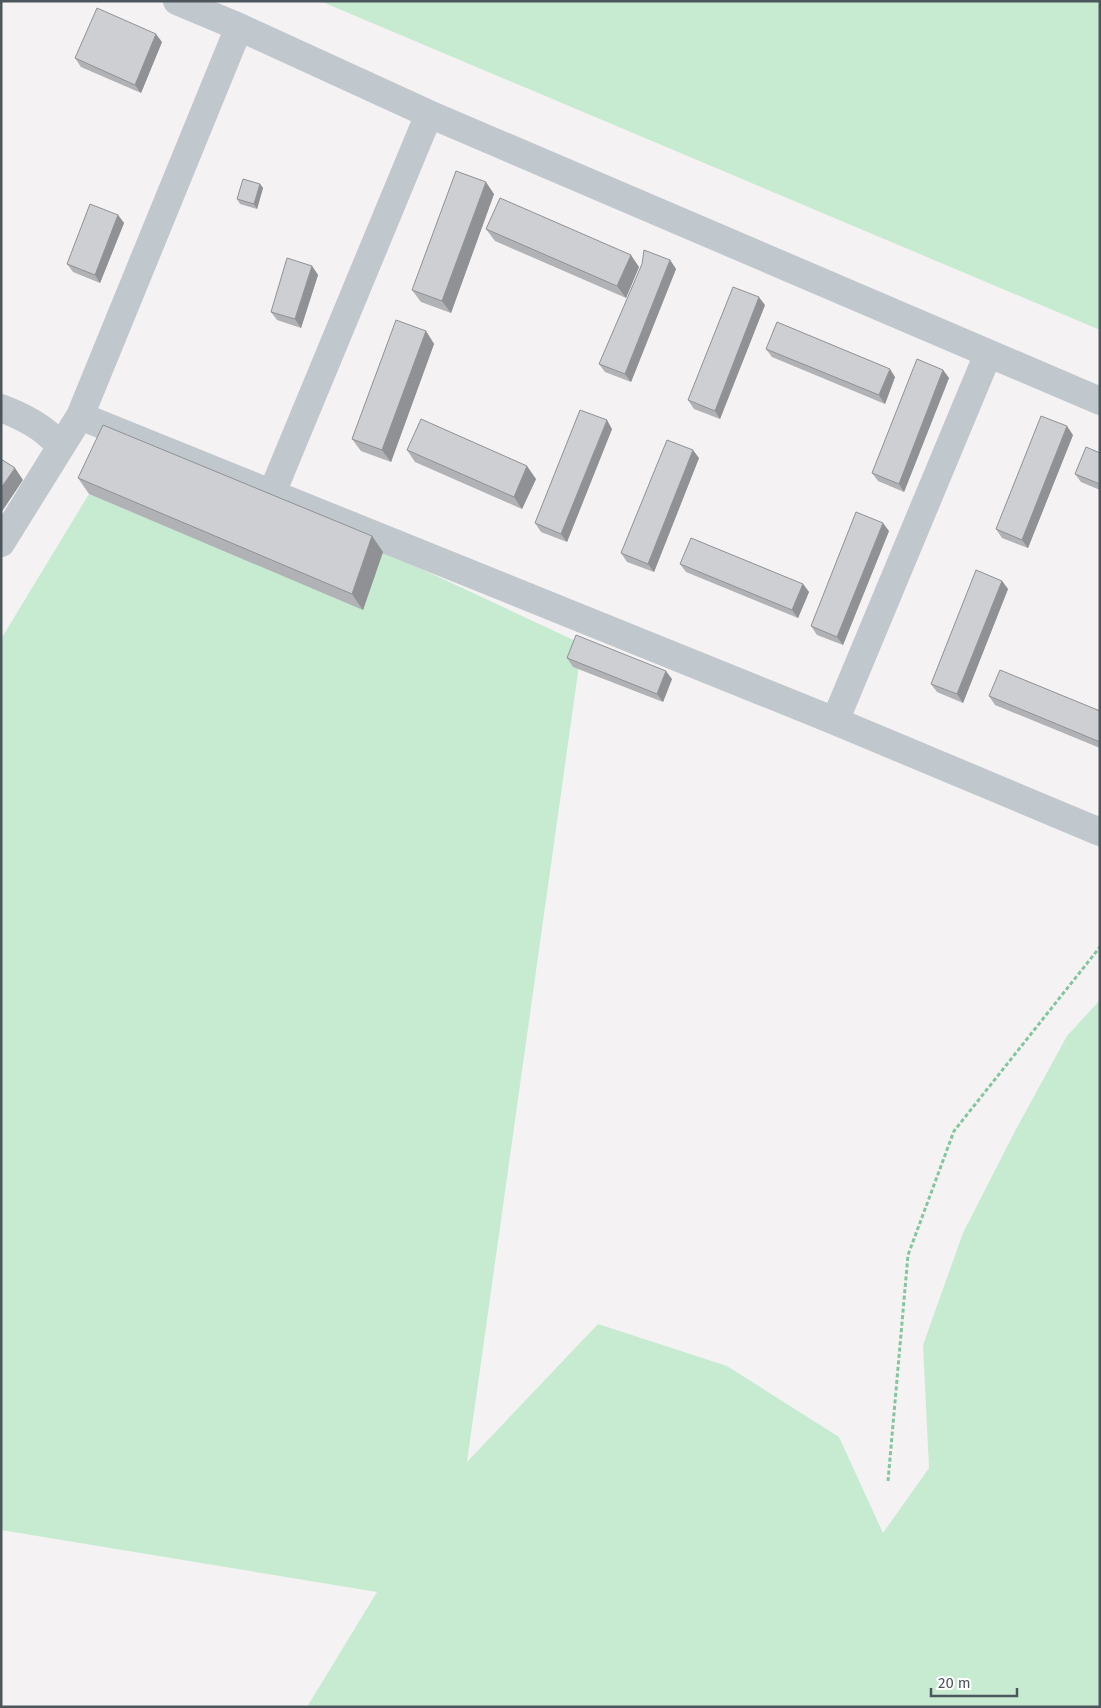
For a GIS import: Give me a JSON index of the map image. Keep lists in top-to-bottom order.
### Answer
{
  "scale_bar": "20 m"
}
